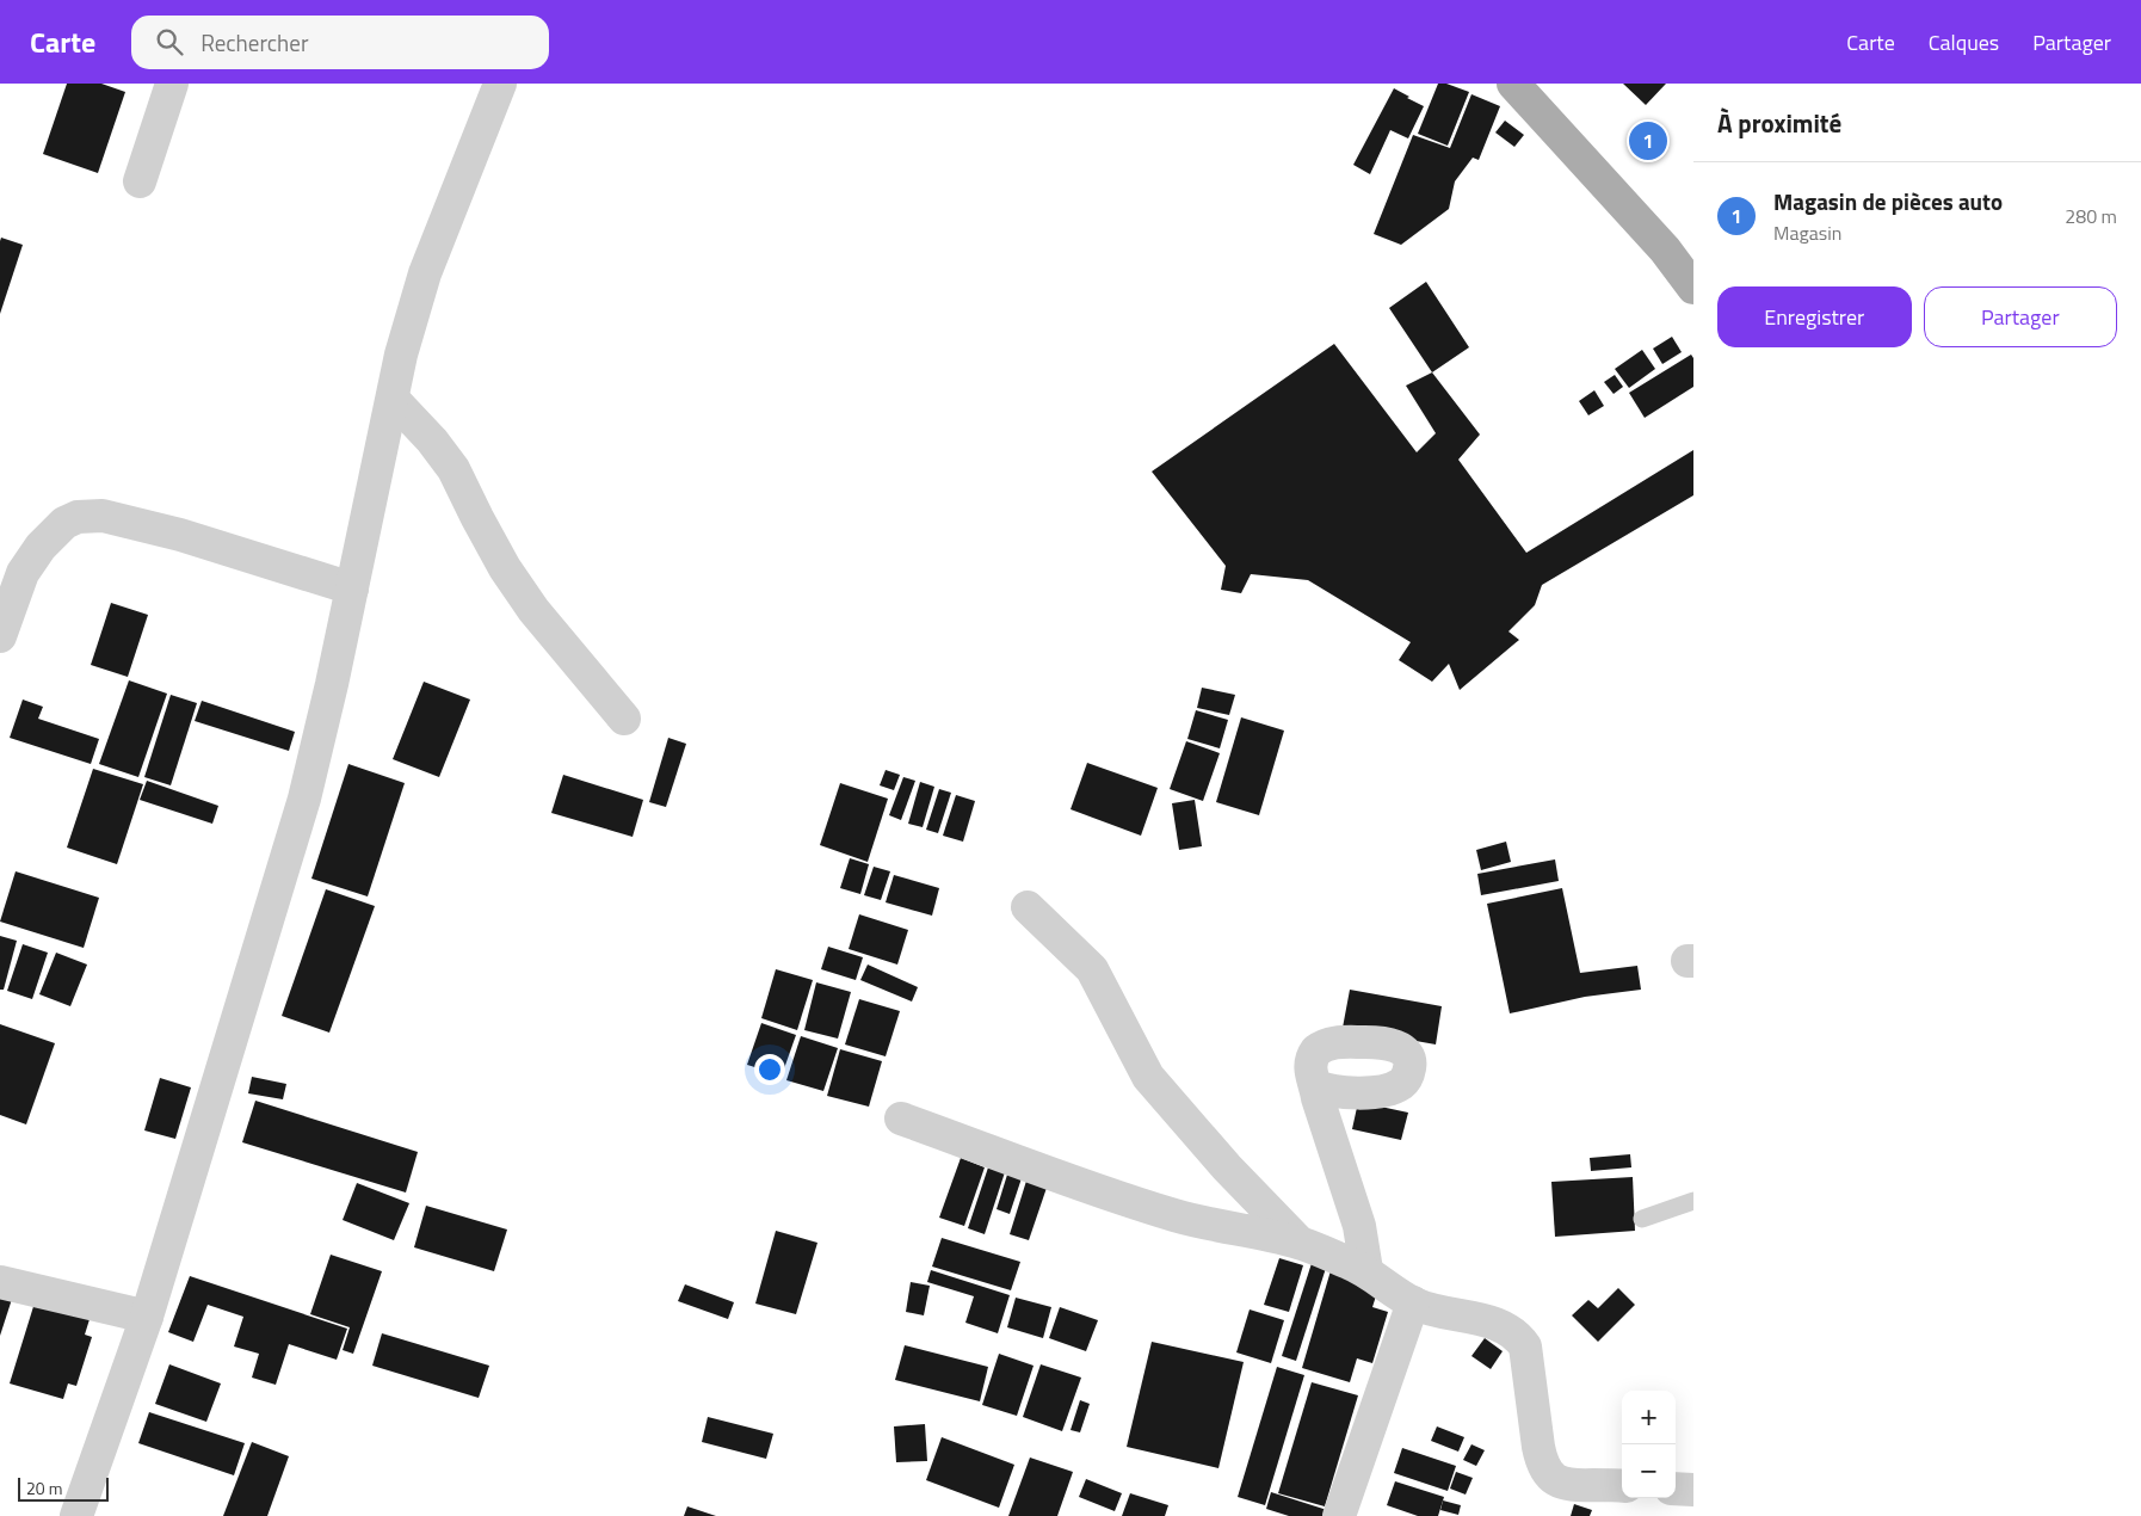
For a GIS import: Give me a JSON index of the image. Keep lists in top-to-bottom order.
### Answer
{
  "scale_bar": "20 m",
  "page": {
    "header": "Carte",
    "search": "Rechercher",
    "nav": ["Carte", "Calques", "Partager"],
    "heading": "À proximité",
    "pins": "1",
    "list": [
      {
        "mark": "1",
        "name": "Magasin de pièces auto",
        "note": "Magasin",
        "value": "280 m"
      }
    ],
    "buttons": ["Enregistrer", "Partager"],
    "map_buttons": ["+", "−"],
    "scale": "20 m"
  }
}
